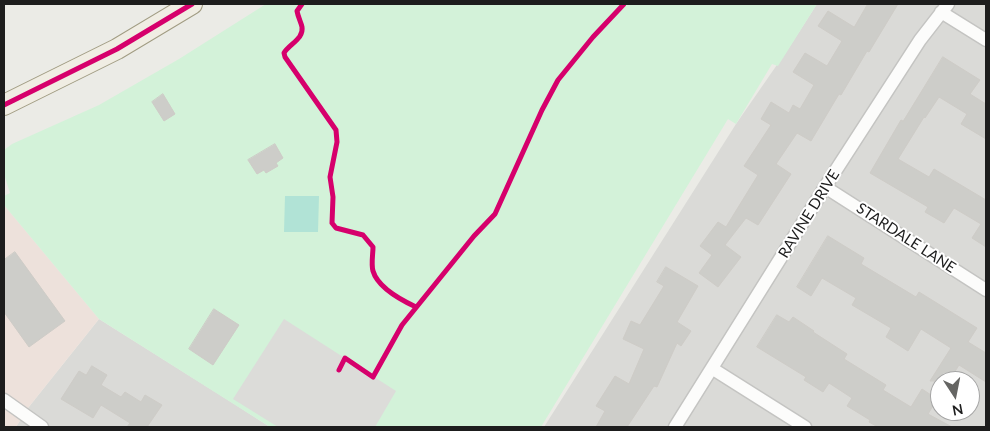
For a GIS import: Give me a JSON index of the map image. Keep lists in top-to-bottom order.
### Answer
{
  "streets": {
    "street": ["RAVINE DRIVE", "STARDALE LANE"]
  },
  "crossings": [
    ["RAVINE DRIVE", "STARDALE LANE"]
  ],
  "north": "bottom"
}
